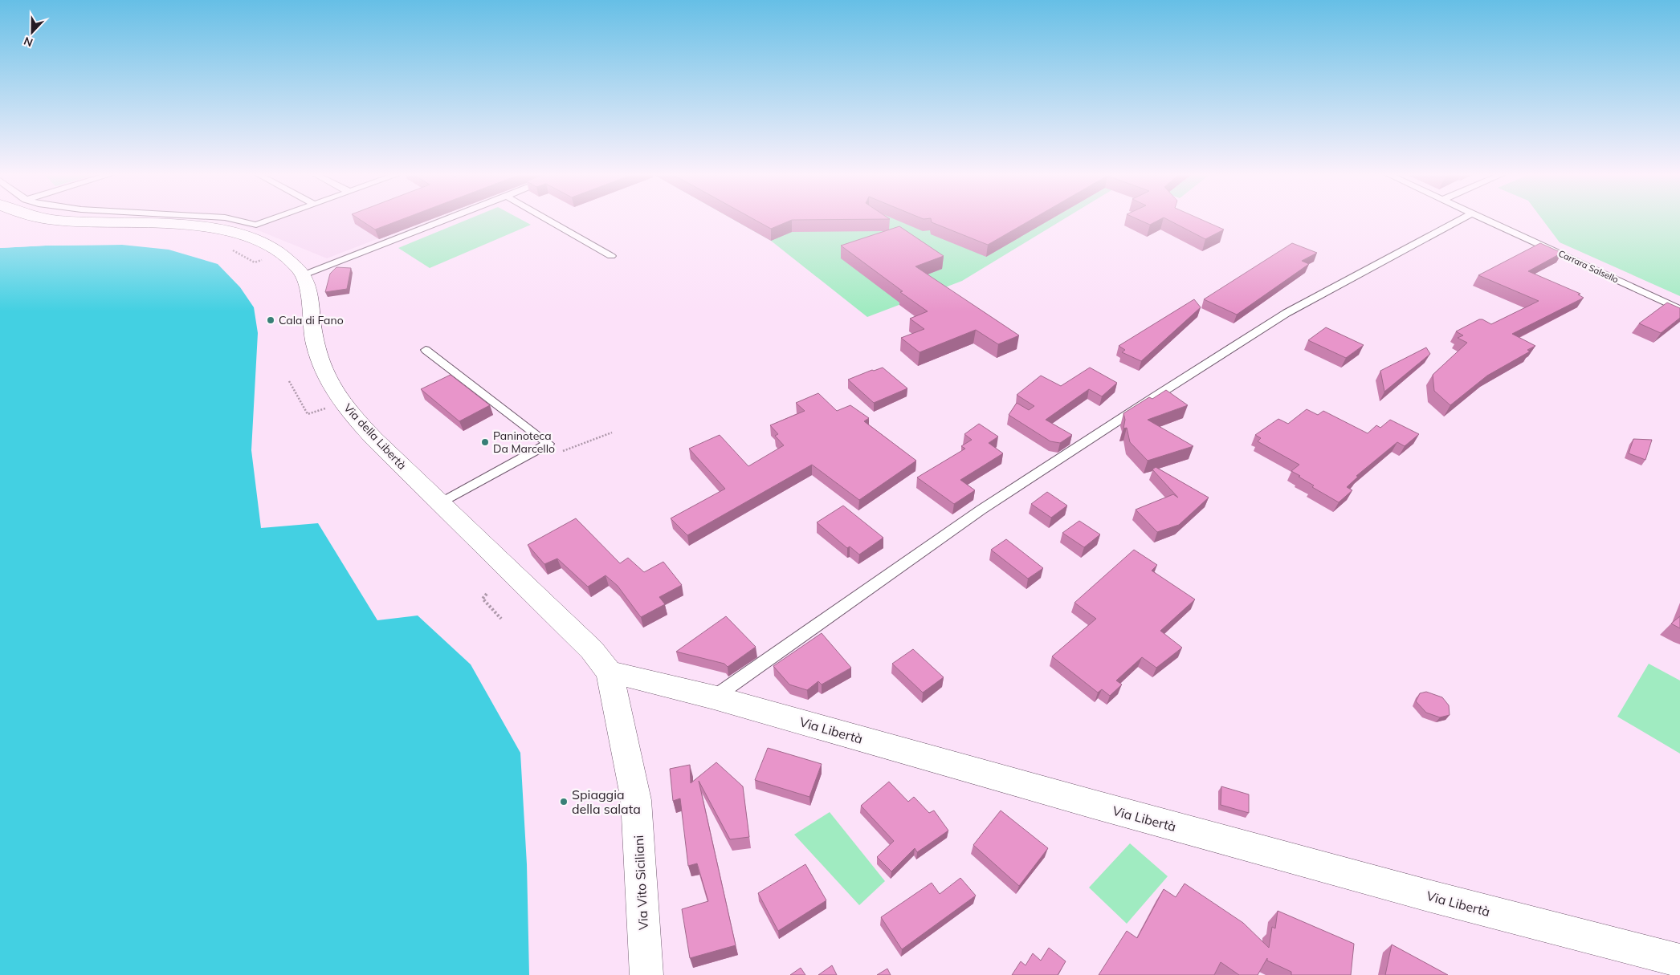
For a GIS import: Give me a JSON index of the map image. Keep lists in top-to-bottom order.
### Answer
{
  "streets": {
    "street": ["Via della Libertà", "Via Libertà", "Via Vito Siciliani"],
    "lane": ["Carrara Salsello"]
  },
  "crossings": [
    ["Via della Libertà", "Via Libertà"],
    ["Via della Libertà", "Via Vito Siciliani"],
    ["Via Libertà", "Via Vito Siciliani"]
  ],
  "places": ["Cala di Fano", "Paninoteca Da Marcello", "Spiaggia della salata"],
  "north": "bottom"
}
